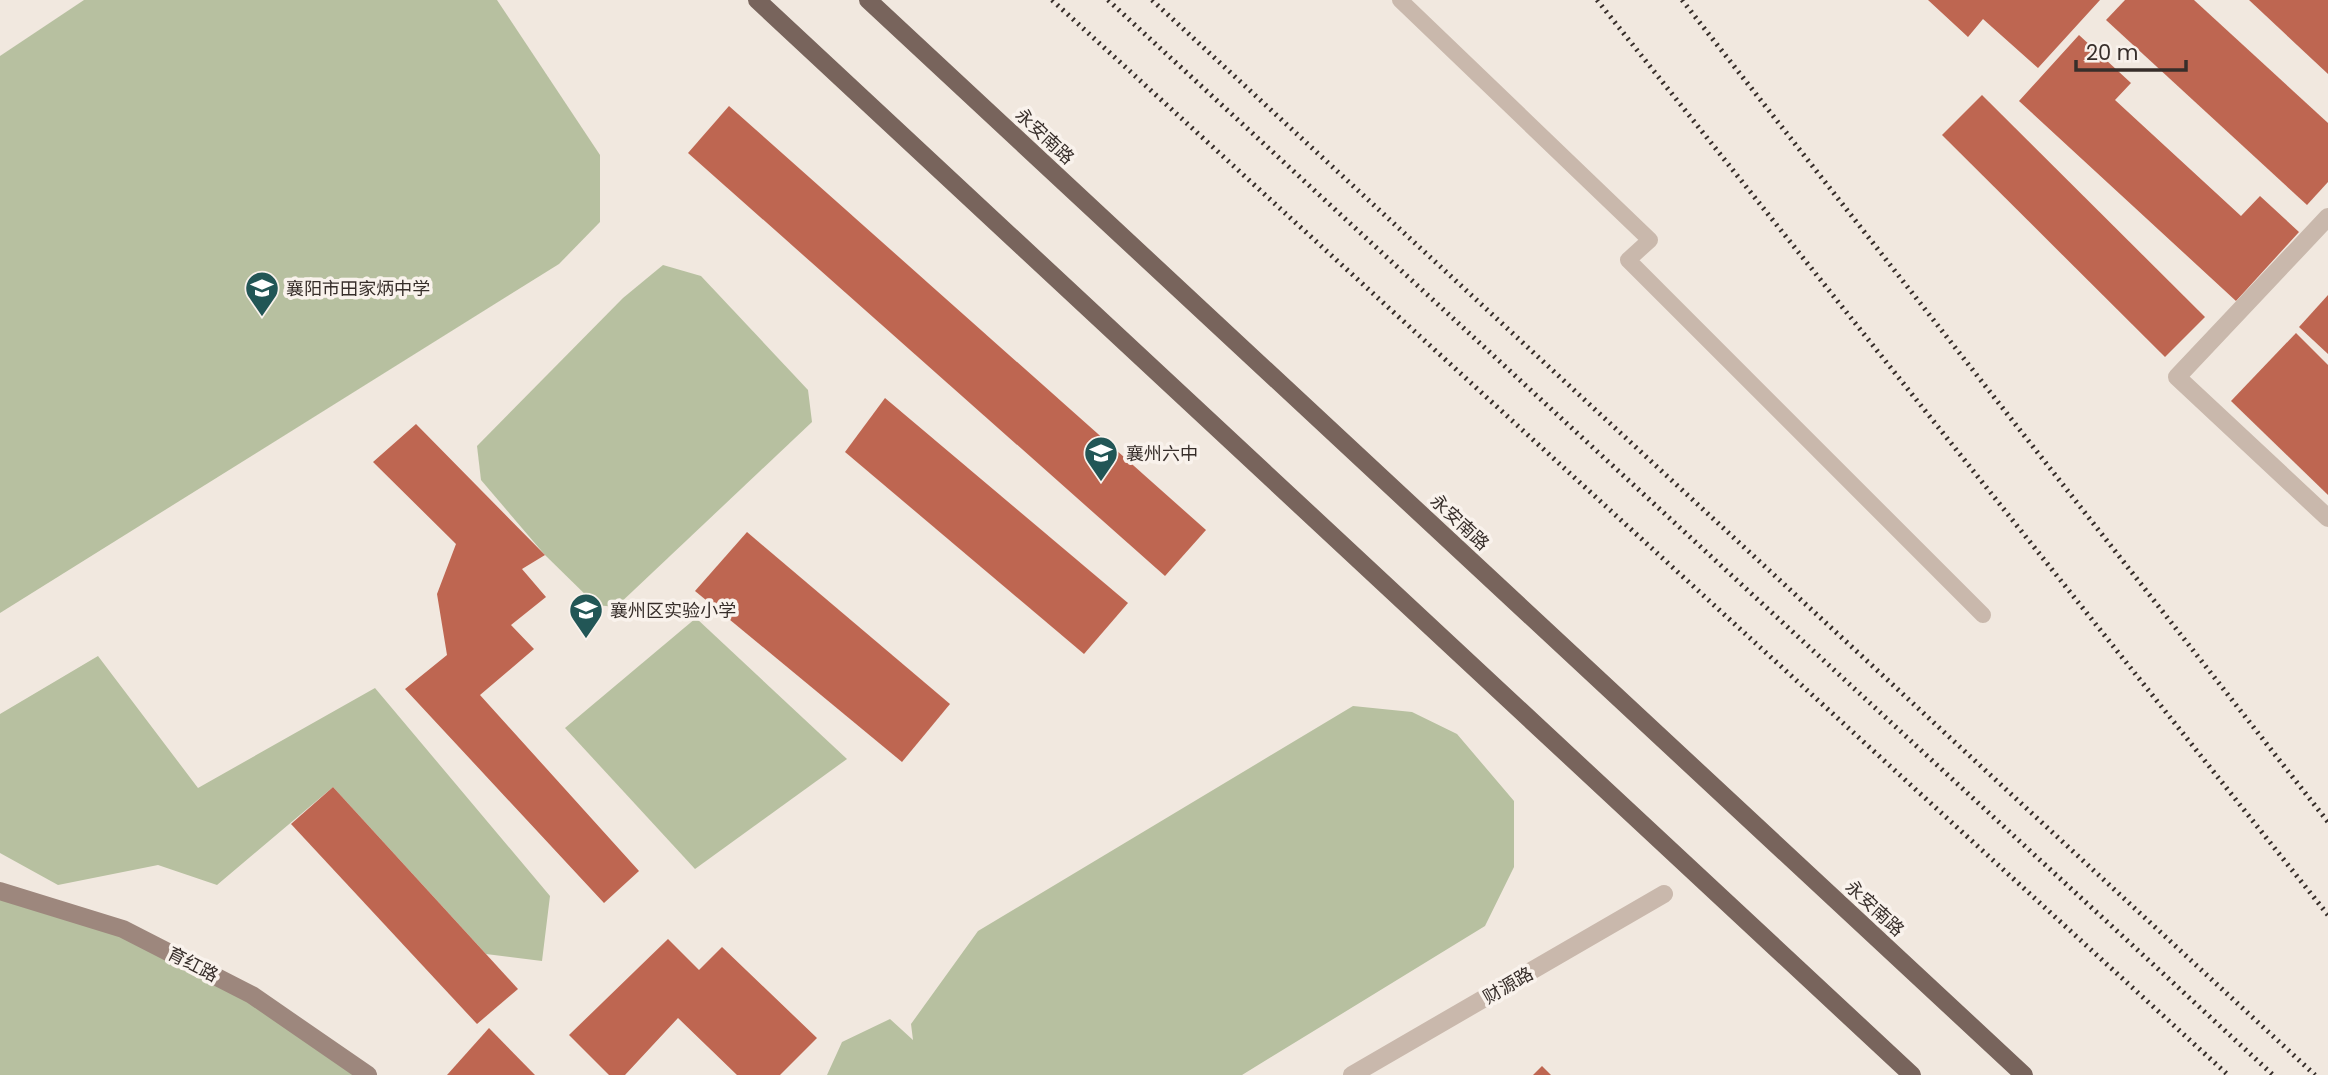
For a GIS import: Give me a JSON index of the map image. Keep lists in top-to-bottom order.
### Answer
{
  "streets": {
    "main road": ["永安南路"],
    "street": ["育红路", "财源路"]
  },
  "places": {
    "school or university": ["襄阳市田家炳中学", "襄州六中", "襄州区实验小学"]
  },
  "scale_bar": "20 m"
}
